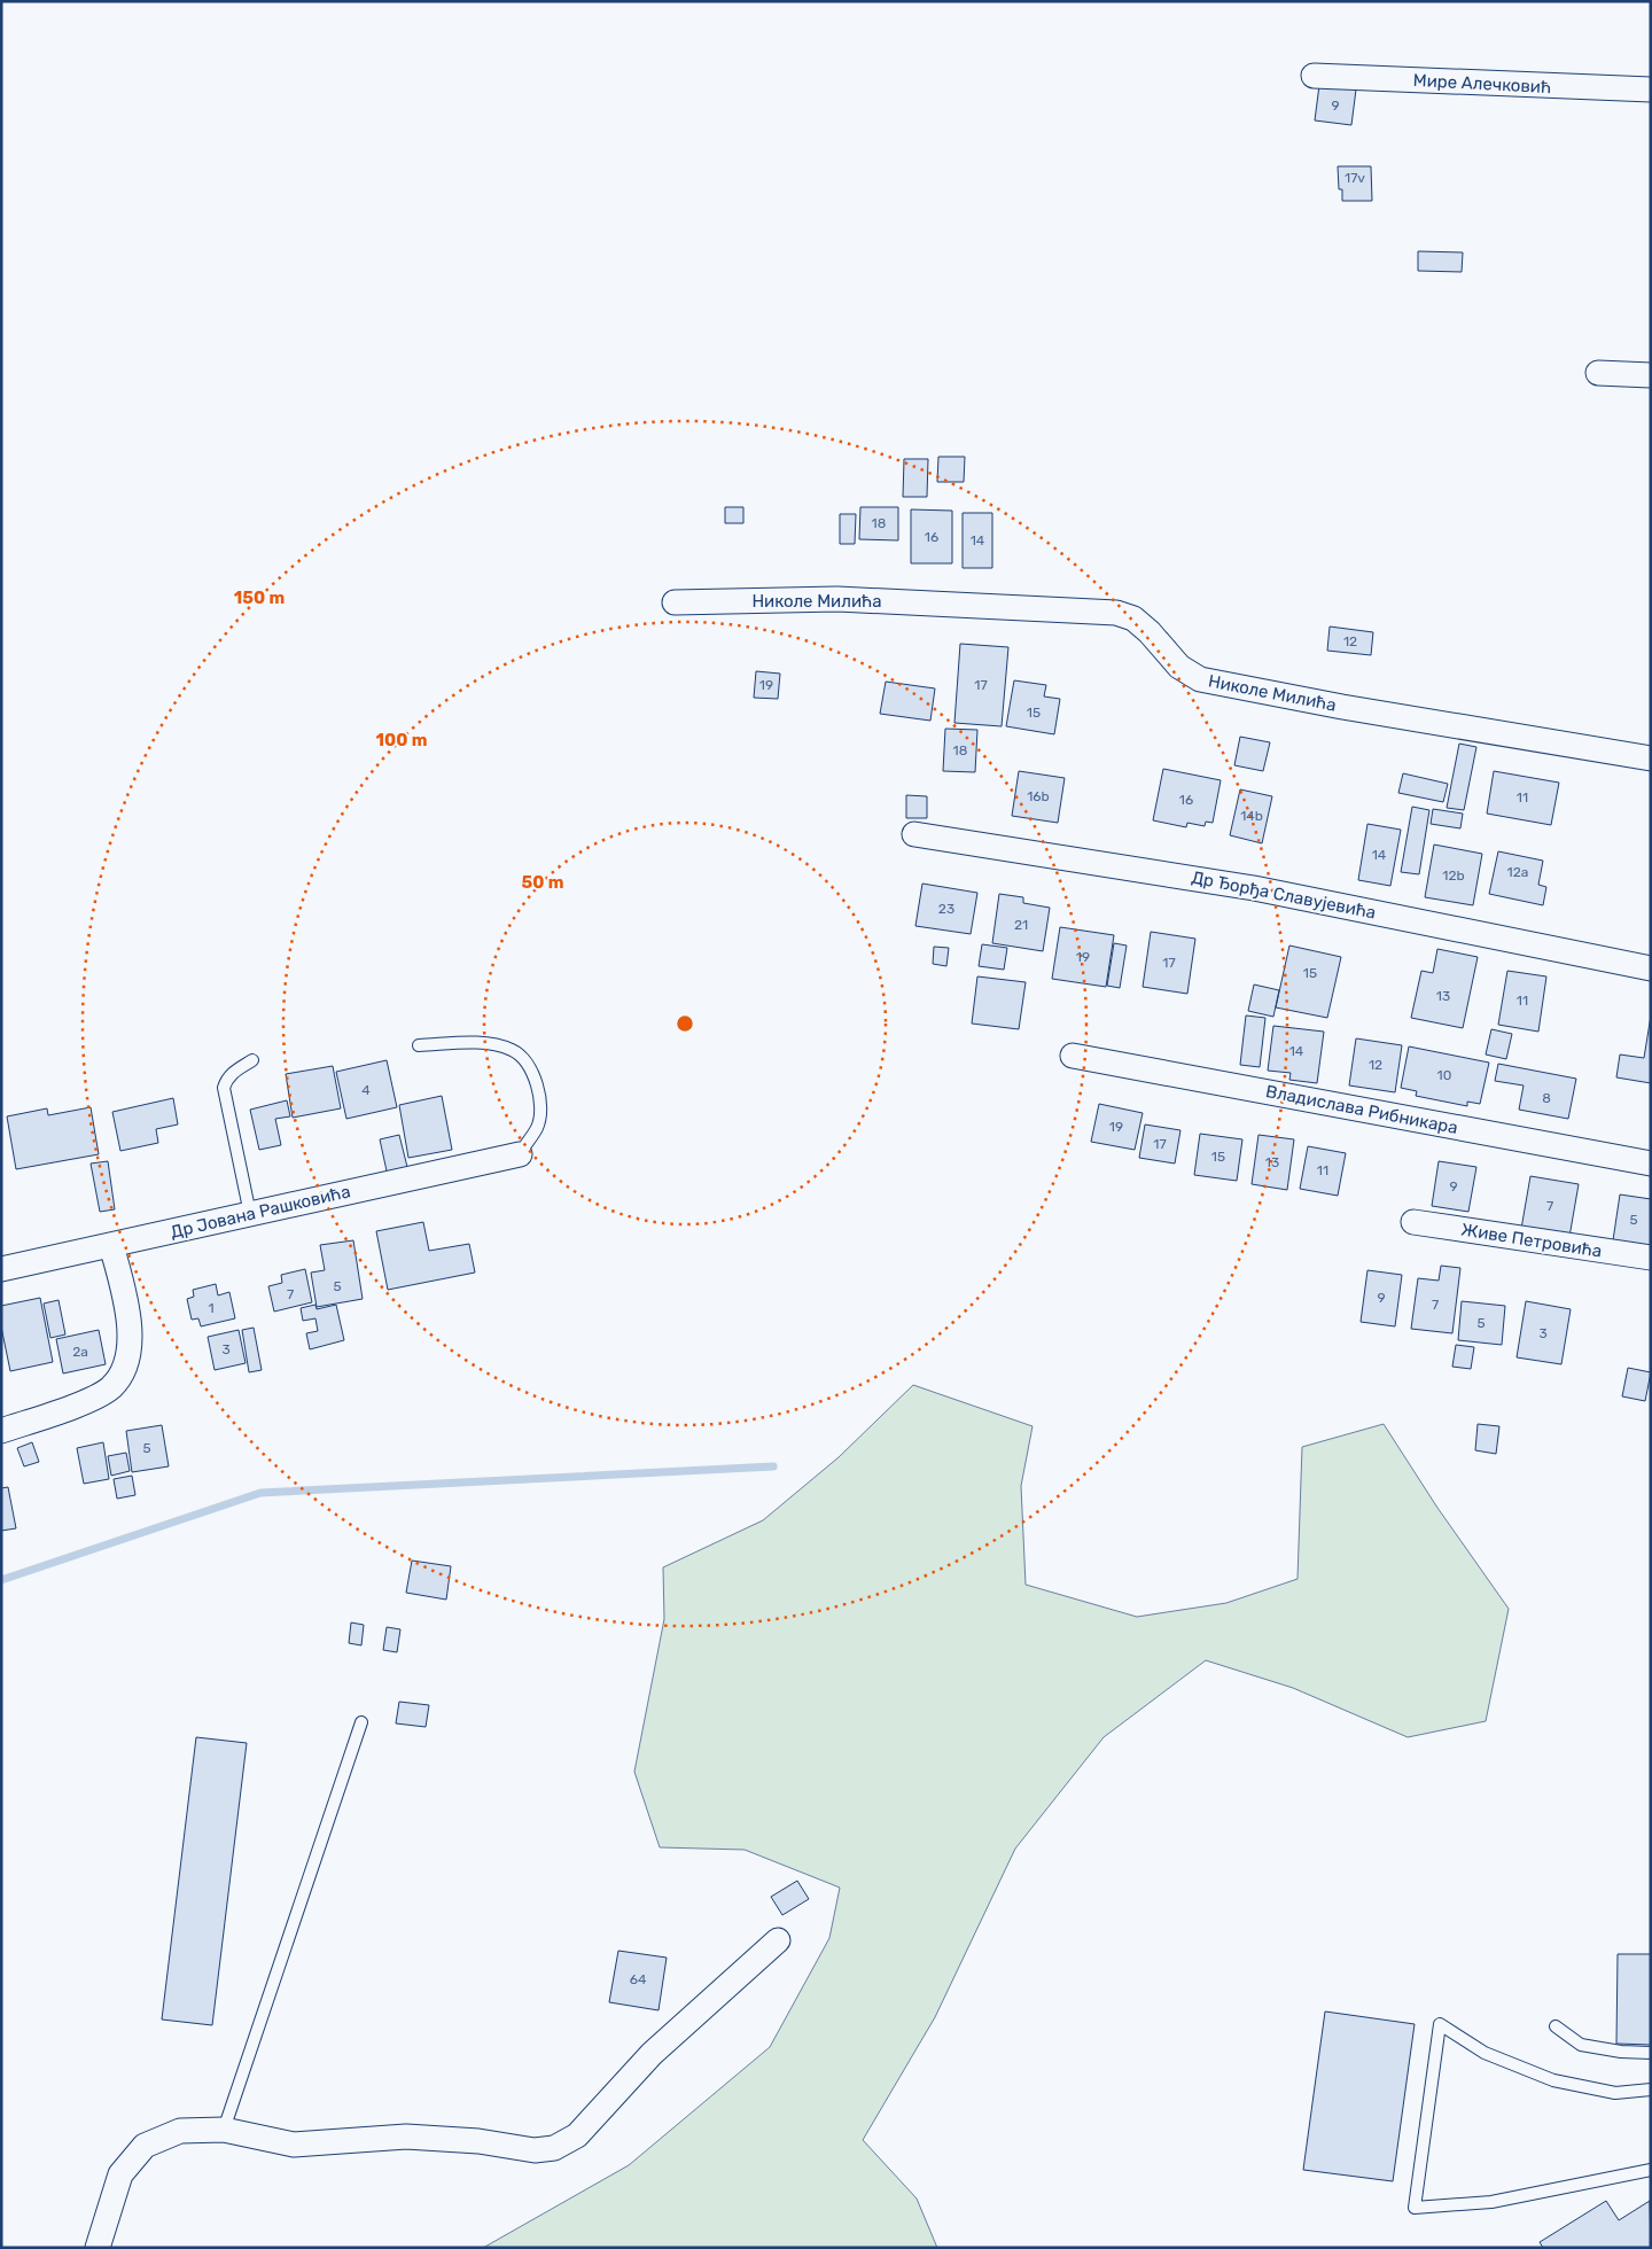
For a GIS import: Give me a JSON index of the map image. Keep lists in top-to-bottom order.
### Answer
{
  "streets": {
    "street": [
      "Мире Алечковић",
      "Николе Милића",
      "Др Ђорђа Славујевића",
      "Владислава Рибникара",
      "Др Јована Рашковића",
      "Живе Петровића"
    ]
  },
  "house_numbers": [
    "9",
    "17v",
    "18",
    "16",
    "14",
    "12",
    "19",
    "17",
    "15",
    "18",
    "16b",
    "11",
    "16",
    "14b",
    "14",
    "12a",
    "12b",
    "23",
    "21",
    "19",
    "17",
    "15",
    "13",
    "11",
    "14",
    "12",
    "10",
    "4",
    "8",
    "19",
    "17",
    "15",
    "13",
    "11",
    "9",
    "7",
    "5",
    "5",
    "7",
    "9",
    "7",
    "1",
    "5",
    "3",
    "3",
    "2a",
    "5",
    "64"
  ],
  "rings": ["150 m", "100 m", "50 m"]
}
